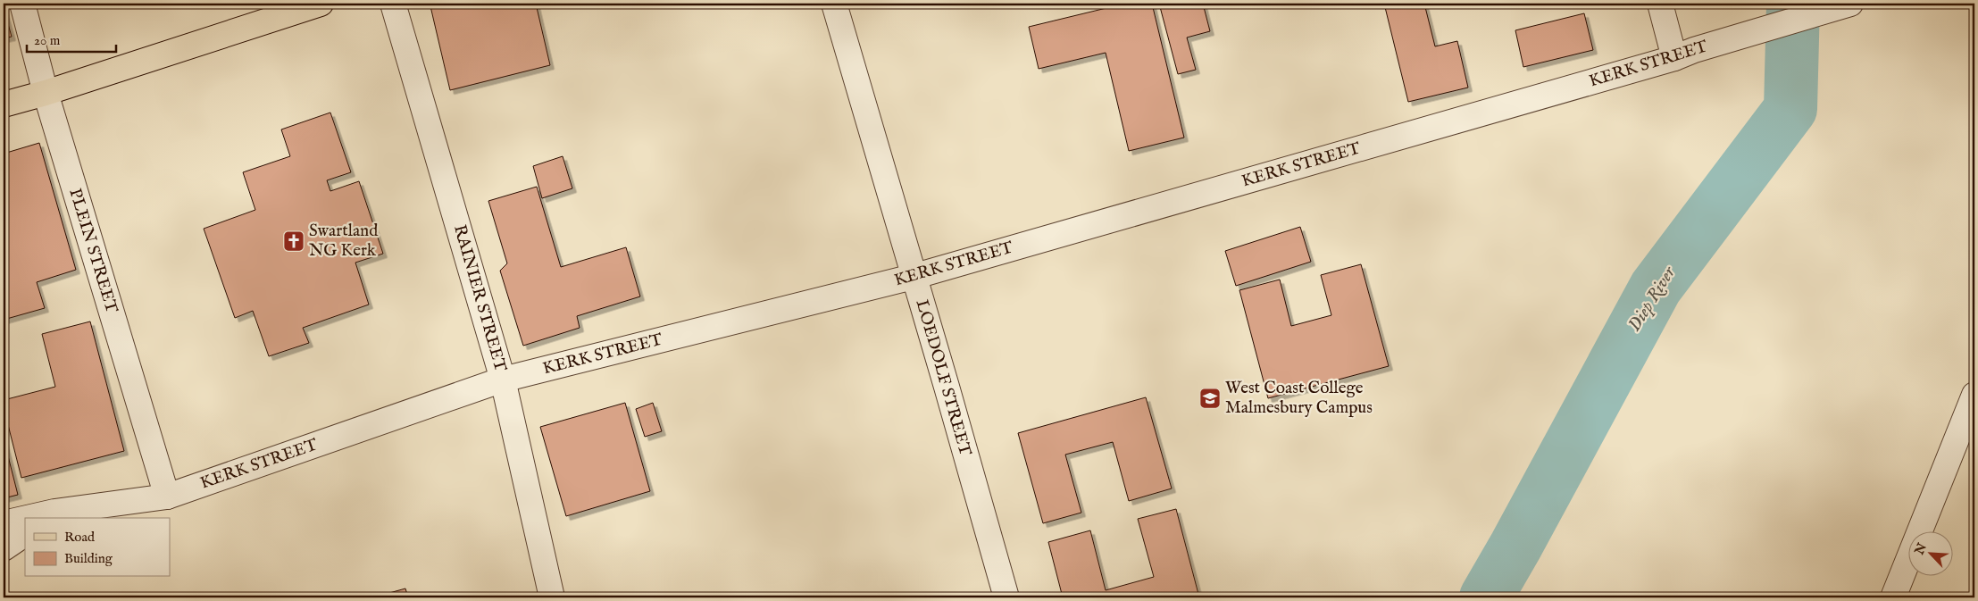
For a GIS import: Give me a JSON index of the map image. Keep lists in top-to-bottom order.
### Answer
{
  "streets": {
    "street": [
      "KERK STREET",
      "PLEIN STREET",
      "RAINIER STREET",
      "LOEDOLF STREET"
    ]
  },
  "crossings": [
    ["KERK STREET", "PLEIN STREET"],
    ["KERK STREET", "RAINIER STREET"],
    ["KERK STREET", "LOEDOLF STREET"]
  ],
  "water": ["Diep River"],
  "places": {
    "church": ["Swartland NG Kerk"],
    "school or university": ["West Coast College Malmesbury Campus"]
  },
  "legend": ["Road", "Building"],
  "scale_bar": "20 m",
  "north": "top left"
}
